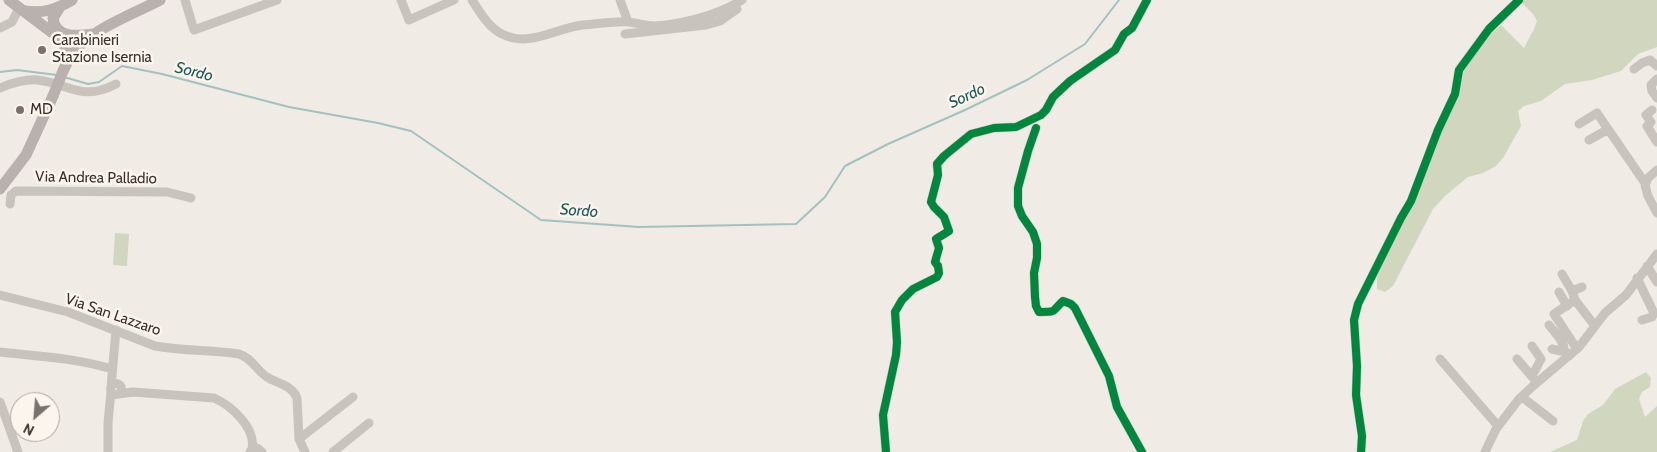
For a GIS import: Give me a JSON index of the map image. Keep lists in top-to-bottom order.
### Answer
{
  "streets": {
    "street": ["Via Andrea Palladio", "Via San Lazzaro"]
  },
  "water": ["Sordo"],
  "places": ["Carabinieri Stazione Isernia", "MD"],
  "north": "bottom left"
}
